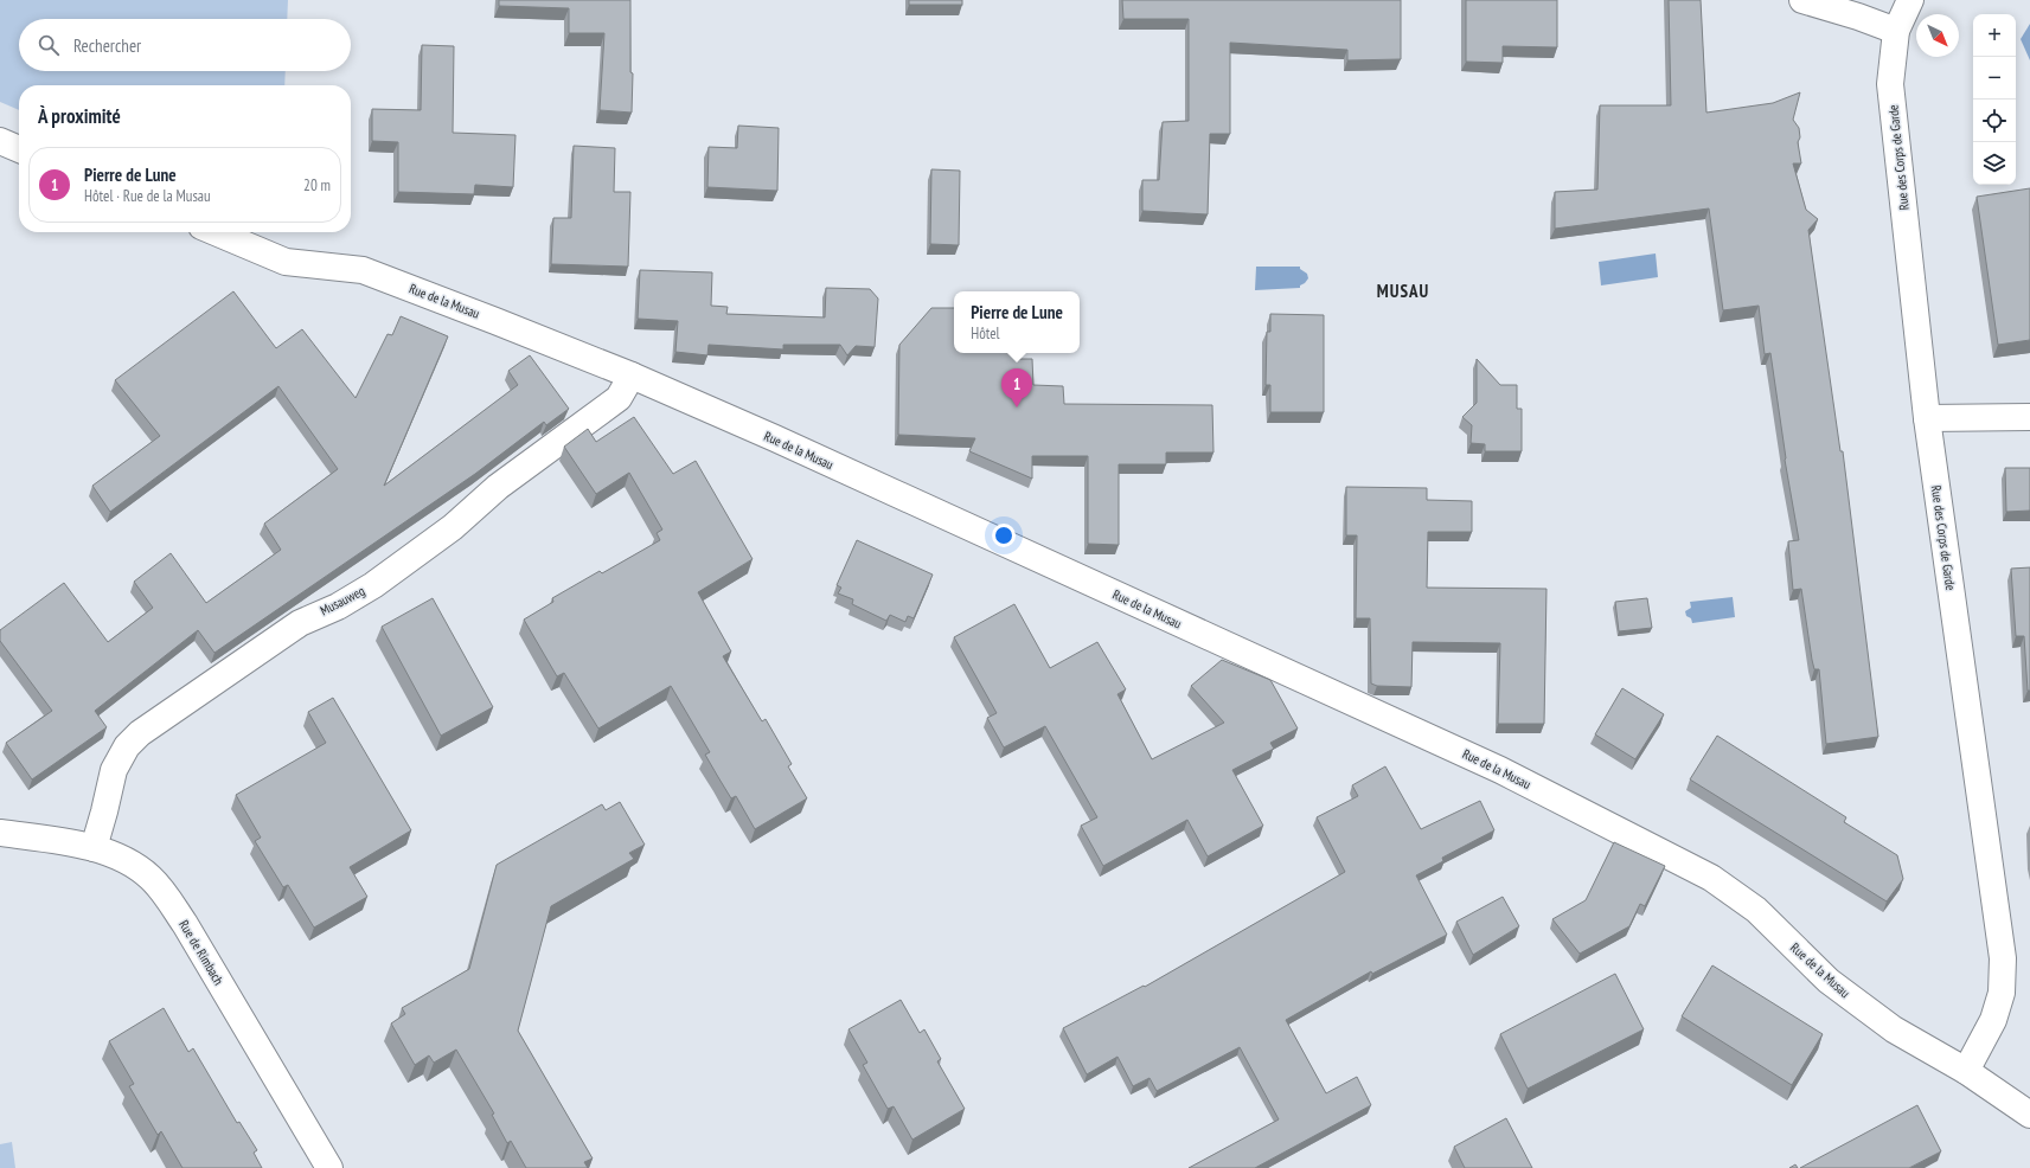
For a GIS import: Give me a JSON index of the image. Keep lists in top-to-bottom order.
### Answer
{
  "streets": {
    "street": [
      "Rue des Corps de Garde",
      "Rue de la Musau",
      "Musauweg",
      "Rue de Rimbach"
    ]
  },
  "crossings": [
    ["Rue des Corps de Garde", "Rue de la Musau"],
    ["Rue de la Musau", "Musauweg"],
    ["Musauweg", "Rue de Rimbach"]
  ],
  "districts": ["MUSAU"],
  "north": "bottom right",
  "page": {
    "map_buttons": ["+", "−"],
    "search": "Rechercher",
    "heading": "À proximité",
    "list": [
      {
        "mark": "1",
        "name": "Pierre de Lune",
        "note": "Hôtel · Rue de la Musau",
        "value": "20 m"
      }
    ],
    "popup": ["Pierre de Lune", "Hôtel"],
    "pins": "1"
  }
}
